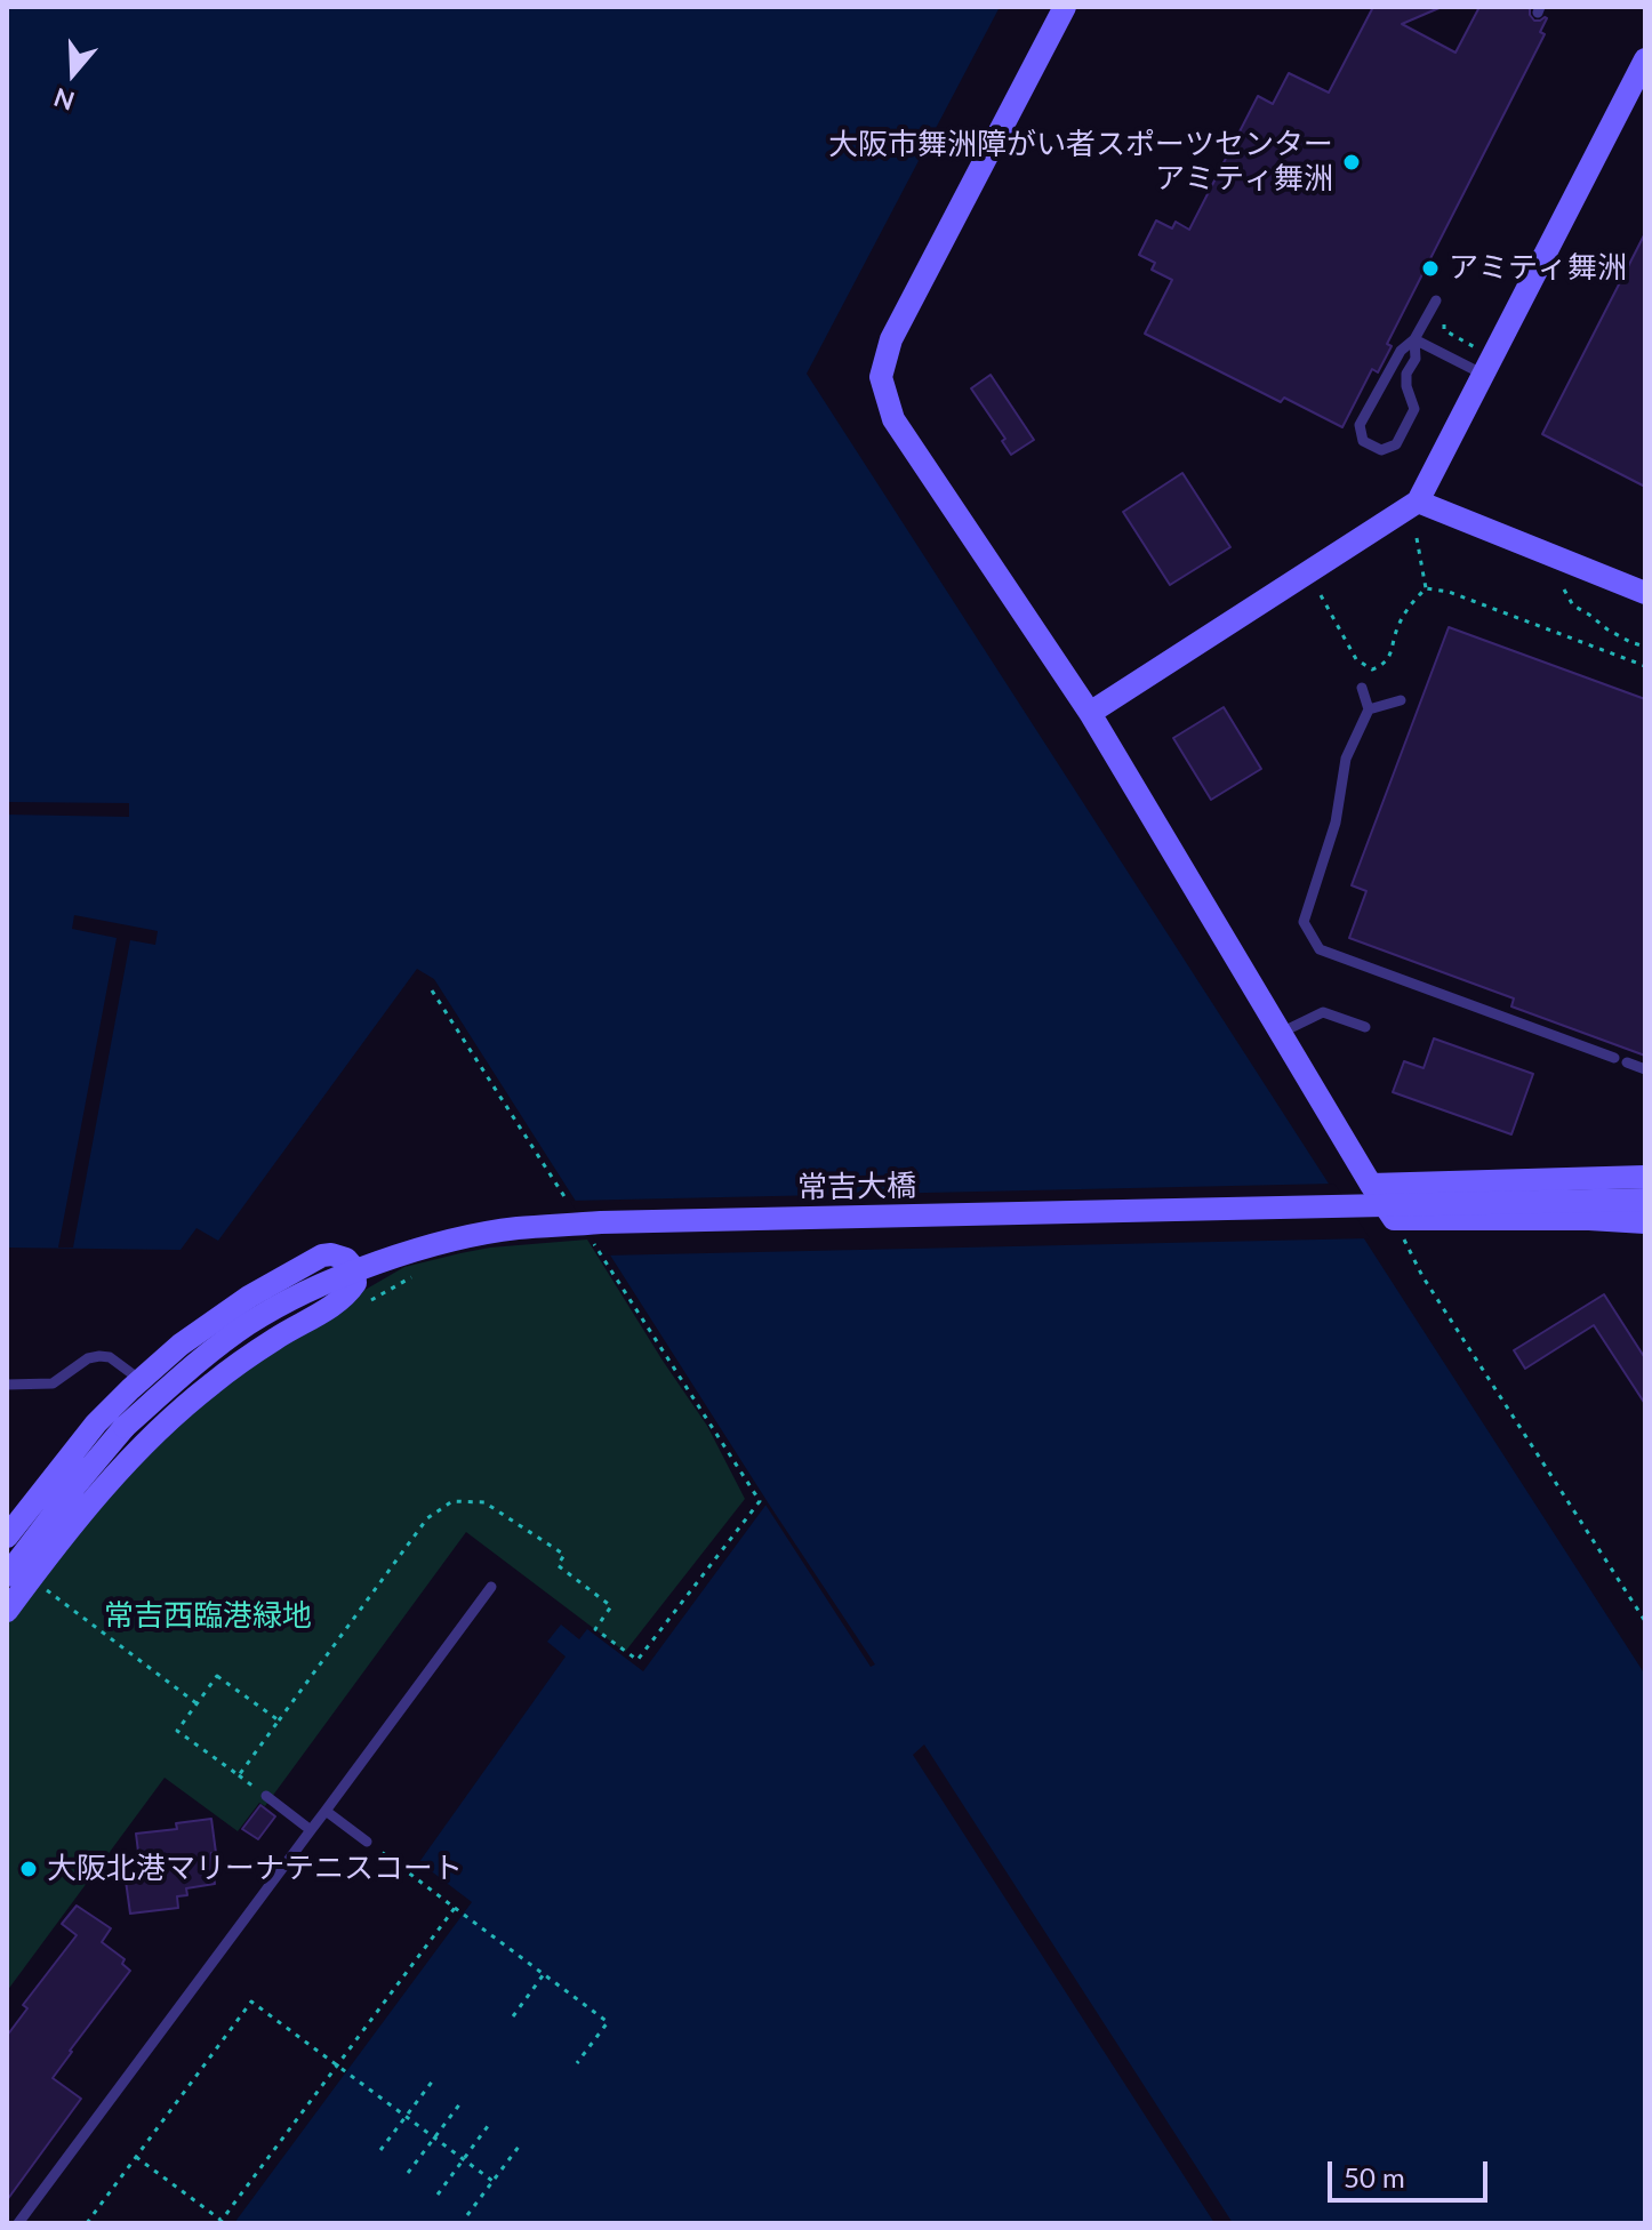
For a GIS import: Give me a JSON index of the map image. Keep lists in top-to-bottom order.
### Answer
{
  "streets": {
    "street": ["常吉大橋"]
  },
  "parks": ["常吉西臨港緑地"],
  "places": ["大阪市舞洲障がい者スポーツセンター アミティ舞洲", "アミティ舞洲", "大阪北港マリーナテニスコート"],
  "scale_bar": "50 m",
  "north": "bottom"
}
